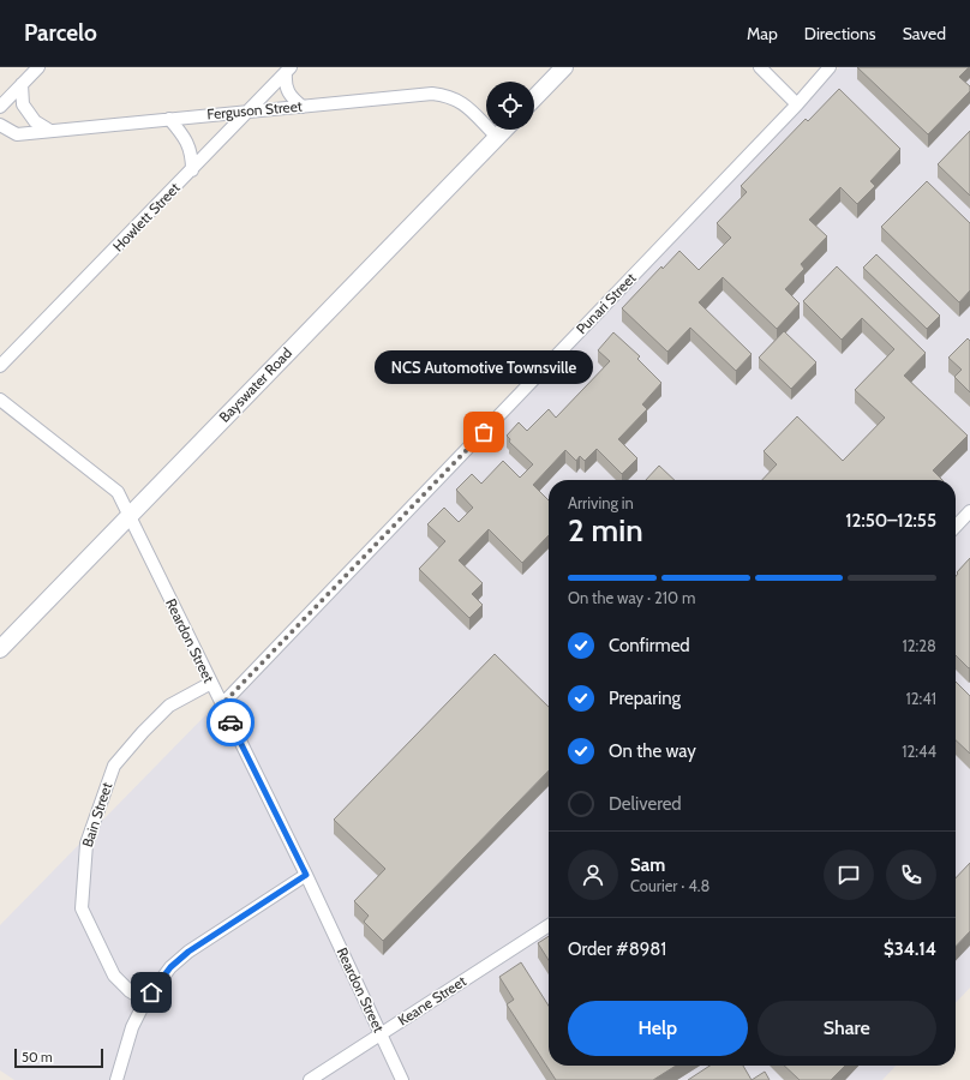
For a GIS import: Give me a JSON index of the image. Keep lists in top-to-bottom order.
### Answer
{
  "streets": {
    "main road": ["Bayswater Road"],
    "street": [
      "Ferguson Street",
      "Howlett Street",
      "Punari Street",
      "Reardon Street",
      "Bain Street",
      "Keane Street"
    ]
  },
  "crossings": [
    ["Ferguson Street", "Howlett Street"],
    ["Punari Street", "Reardon Street"],
    ["Bayswater Road", "Reardon Street"],
    ["Reardon Street", "Bain Street"],
    ["Reardon Street", "Keane Street"]
  ],
  "places": ["NCS Automotive Townsville"],
  "scale_bar": "50 m",
  "page": {
    "header": "Parcelo",
    "nav": ["Map", "Directions", "Saved"],
    "bubble": "NCS Automotive Townsville",
    "heading": ["2 min", "Arriving in", "12:50–12:55"],
    "panel": [
      "Sam",
      "Courier · 4.8",
      "Order #8981",
      "$34.14"
    ],
    "bar": "On the way · 210 m",
    "list": [
      ["Confirmed", "12:28"],
      ["Preparing", "12:41"],
      ["On the way", "12:44"],
      "Delivered"
    ],
    "buttons": ["Help", "Share"],
    "scale": "50 m"
  }
}
